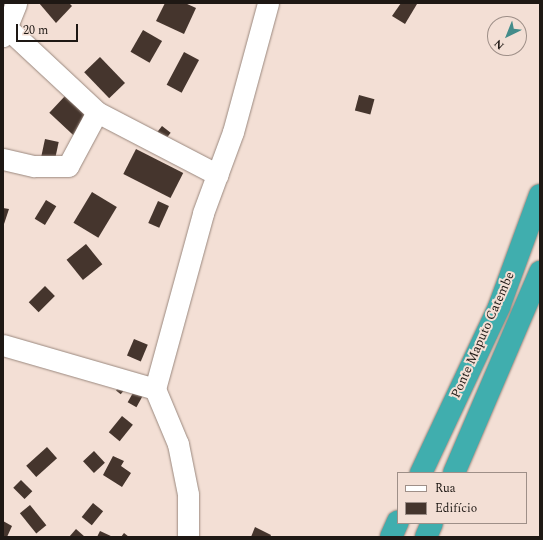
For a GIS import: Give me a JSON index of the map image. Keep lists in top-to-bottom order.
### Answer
{
  "streets": {
    "highway": ["Ponte Maputo Catembe"]
  },
  "legend": ["Rua", "Edifício"],
  "scale_bar": "20 m",
  "north": "bottom left"
}
